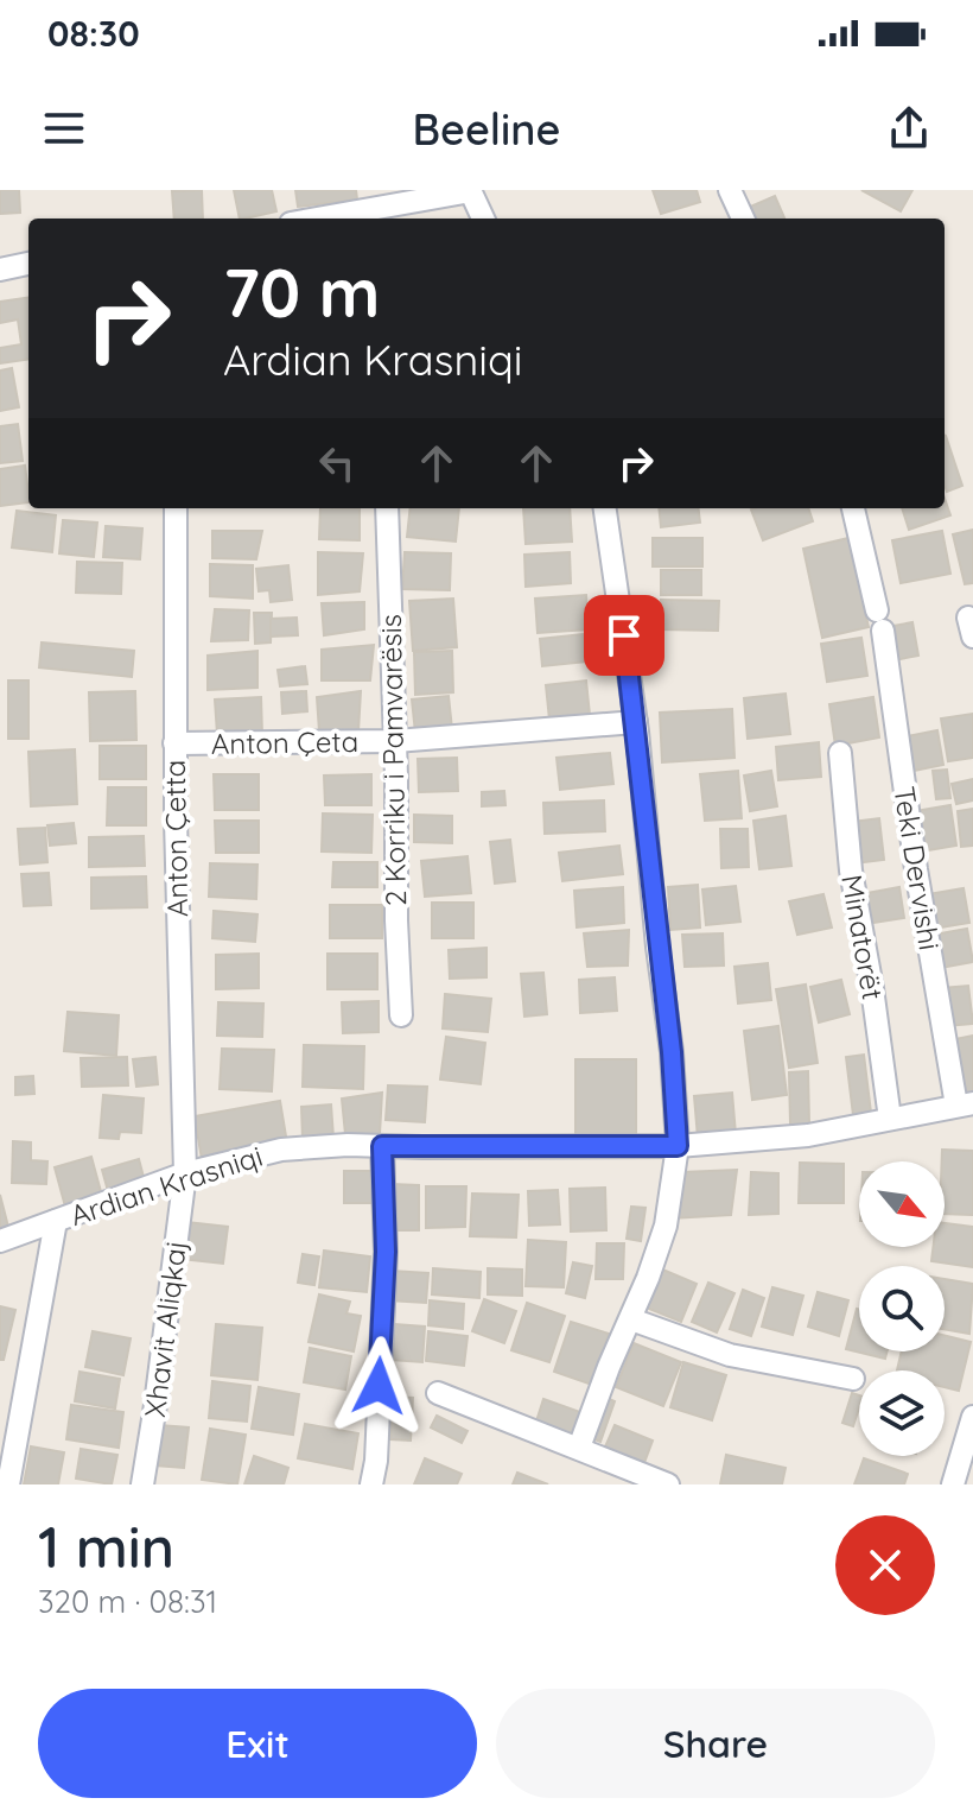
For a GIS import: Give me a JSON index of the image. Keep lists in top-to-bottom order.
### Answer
{
  "streets": {
    "street": [
      "Anton Çeta",
      "2 Korriku i Pamvarësis",
      "Anton Çetta",
      "Teki Dervishi",
      "Minatorët",
      "Ardian Krasniqi",
      "Xhavit Aliqkaj"
    ]
  },
  "crossings": [
    ["Anton Çeta", "2 Korriku i Pamvarësis"],
    ["Anton Çeta", "Anton Çetta"],
    ["Anton Çetta", "Ardian Krasniqi"],
    ["Anton Çetta", "Xhavit Aliqkaj"],
    ["Teki Dervishi", "Ardian Krasniqi"],
    ["Minatorët", "Ardian Krasniqi"],
    ["Ardian Krasniqi", "Xhavit Aliqkaj"]
  ],
  "north": "bottom right",
  "page": {
    "status": "08:30",
    "header": "Beeline",
    "turn": ["70 m", "Ardian Krasniqi"],
    "heading": ["1 min", "320 m · 08:31"],
    "buttons": ["Exit", "Share"]
  }
}
